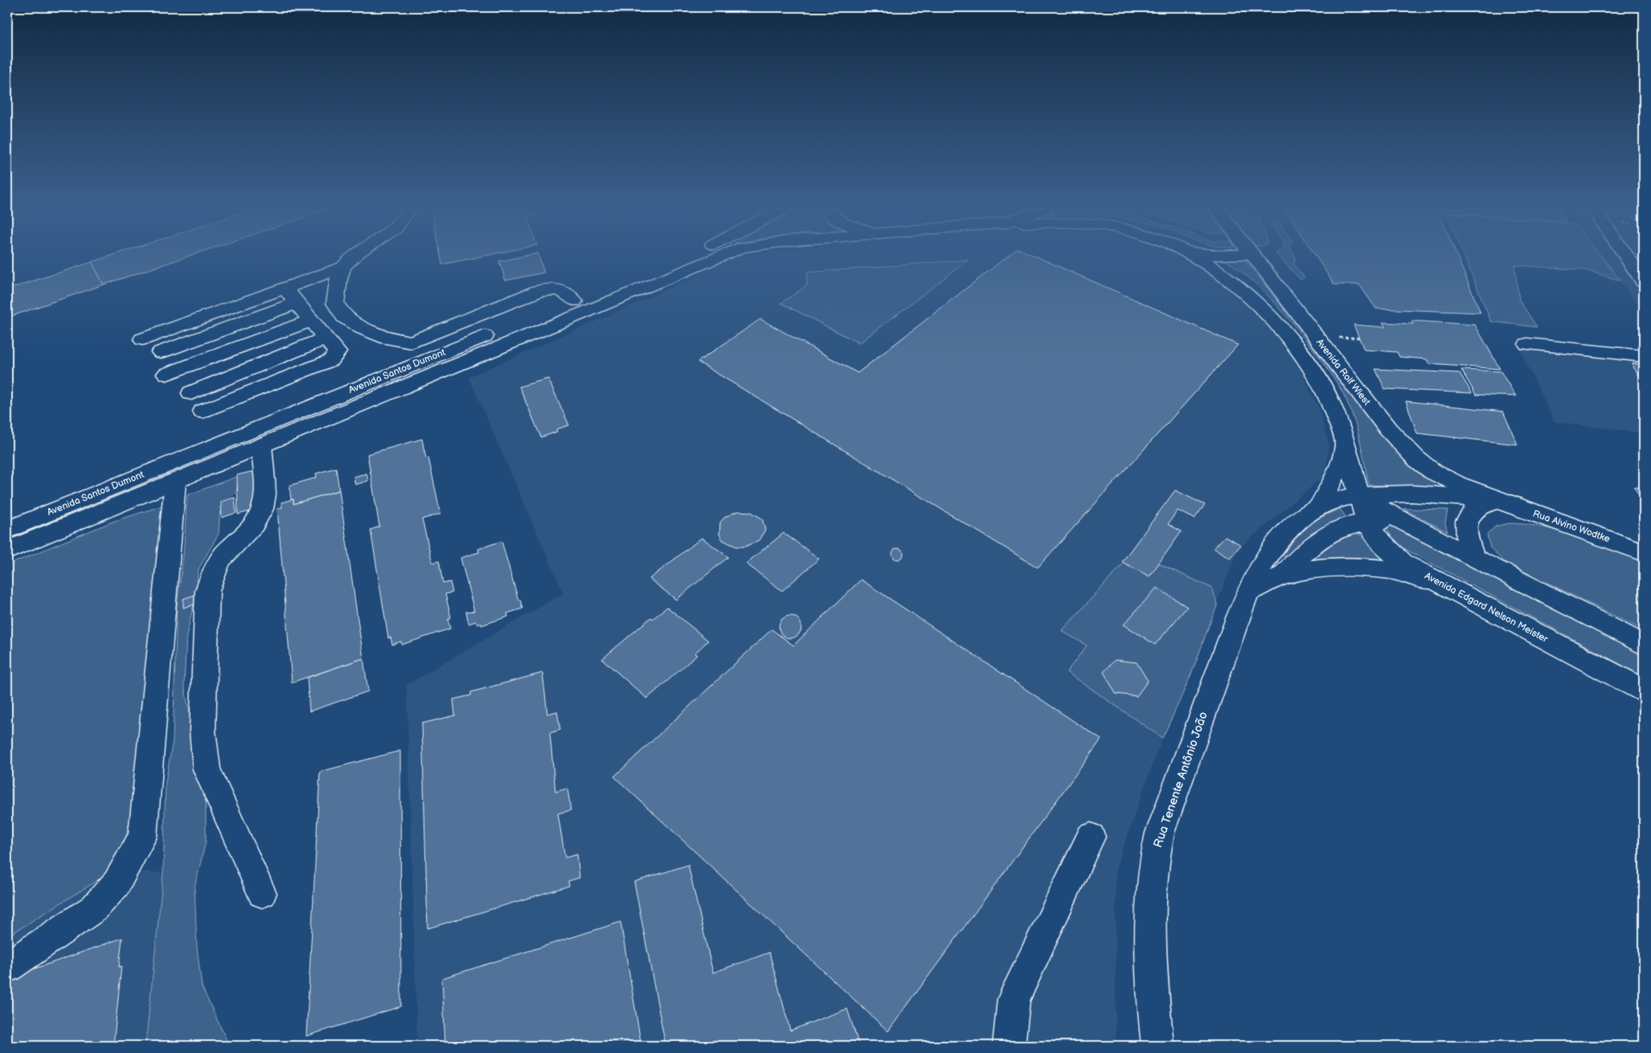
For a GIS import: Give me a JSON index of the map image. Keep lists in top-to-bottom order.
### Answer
{
  "streets": {
    "main road": [
      "Avenida Santos Dumont",
      "Avenida Rolf Wiest",
      "Rua Alvino Wodtke",
      "Avenida Edgard Nelson Meister",
      "Rua Tenente Antônio João"
    ]
  },
  "crossings": [
    ["Avenida Rolf Wiest", "Rua Alvino Wodtke"],
    ["Avenida Rolf Wiest", "Rua Tenente Antônio João"],
    ["Rua Alvino Wodtke", "Rua Tenente Antônio João"],
    ["Avenida Edgard Nelson Meister", "Rua Tenente Antônio João"]
  ]
}
